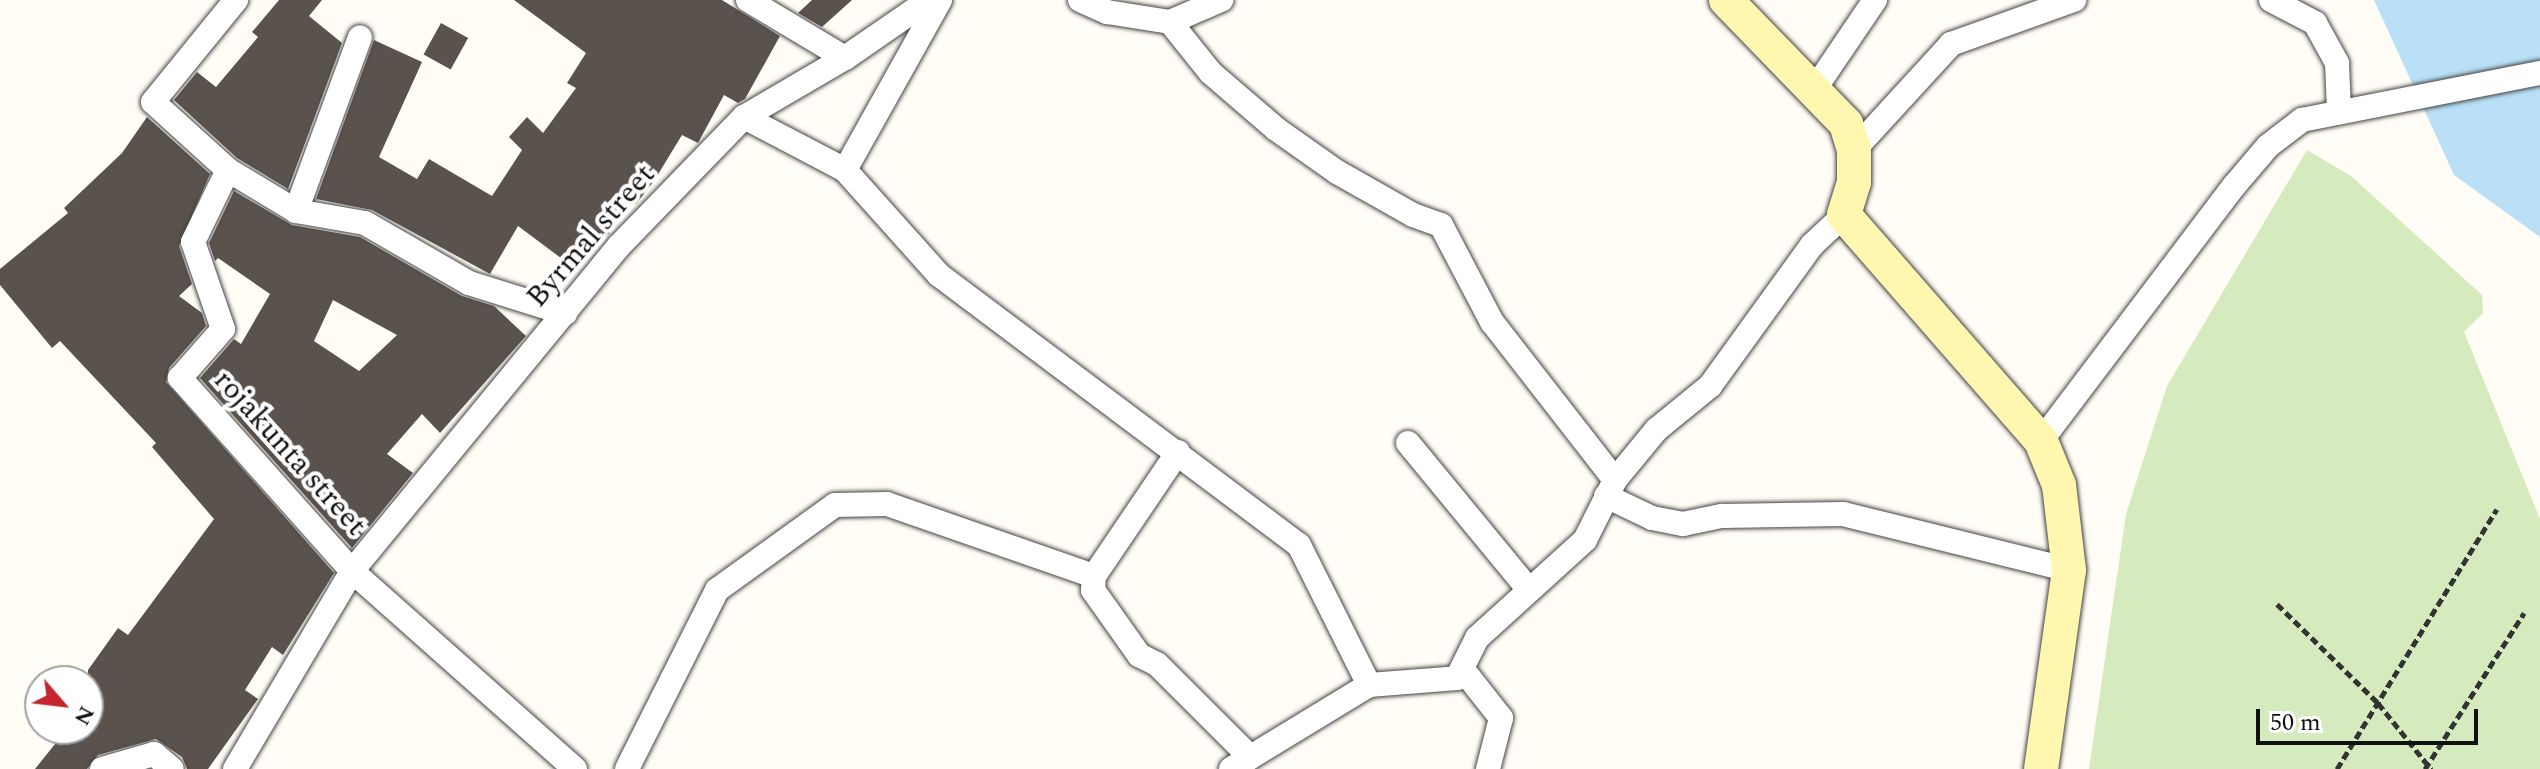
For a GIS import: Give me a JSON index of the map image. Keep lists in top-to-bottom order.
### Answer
{
  "streets": {
    "street": ["Byrmal street", "rojakunta street"]
  },
  "crossings": [
    ["Byrmal street", "rojakunta street"]
  ],
  "scale_bar": "50 m",
  "north": "bottom right"
}
